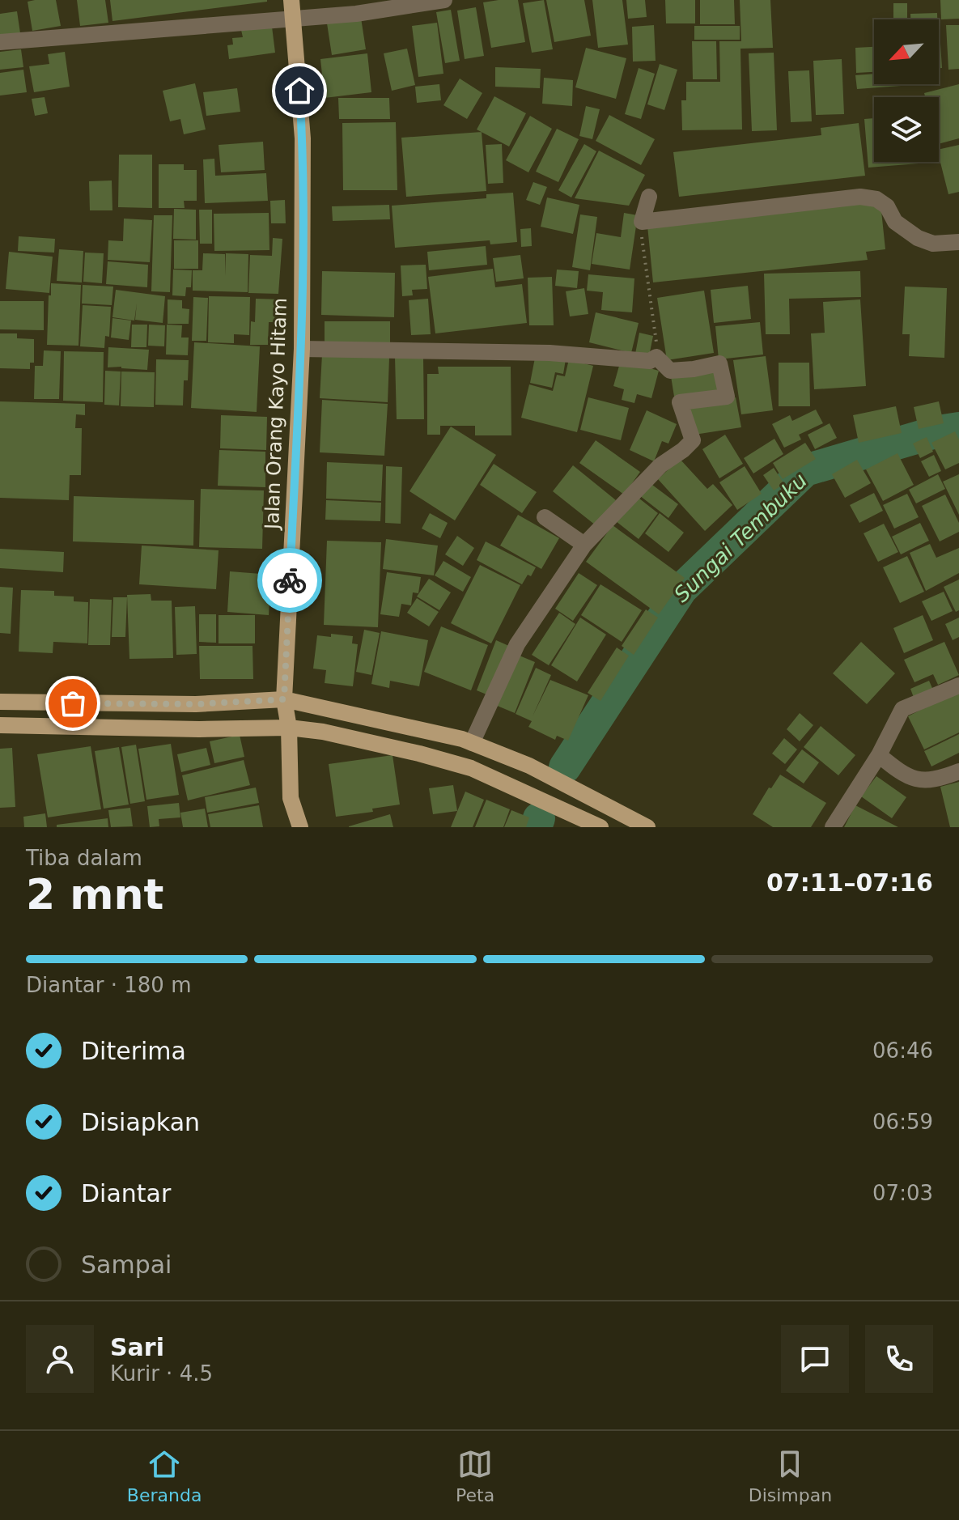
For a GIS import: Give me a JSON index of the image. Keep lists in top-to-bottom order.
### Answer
{
  "streets": {
    "main road": ["Jalan Orang Kayo Hitam"]
  },
  "water": ["Sungai Tembuku"],
  "north": "bottom left",
  "page": {
    "heading": ["2 mnt", "Tiba dalam", "07:11–07:16"],
    "panel": ["Sari", "Kurir · 4.5"],
    "bar": "Diantar · 180 m",
    "list": [
      ["Diterima", "06:46"],
      ["Disiapkan", "06:59"],
      ["Diantar", "07:03"],
      "Sampai"
    ],
    "tabs": ["Beranda", "Peta", "Disimpan"]
  }
}
